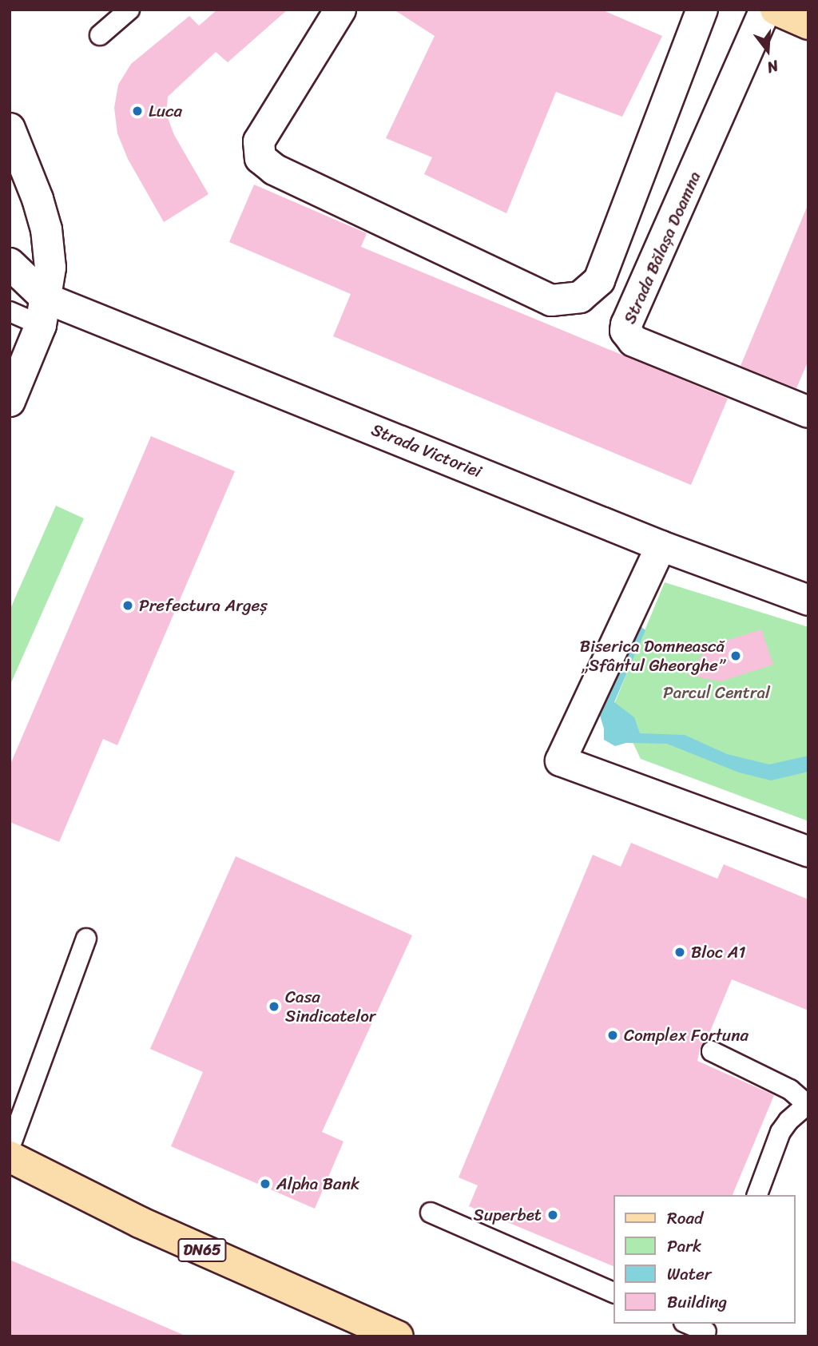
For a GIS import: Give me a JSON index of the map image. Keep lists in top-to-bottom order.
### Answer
{
  "streets": {
    "main road": ["DN65"],
    "street": ["Strada Bălașa Doamna", "Strada Victoriei"]
  },
  "parks": ["Parcul Central"],
  "places": [
    "Luca",
    "Prefectura Argeș",
    "Biserica Domnească „Sfântul Gheorghe”",
    "Bloc A1",
    "Casa Sindicatelor",
    "Complex Fortuna",
    "Alpha Bank",
    "Superbet"
  ],
  "legend": [
    "Road",
    "Park",
    "Water",
    "Building"
  ],
  "north": "bottom"
}
